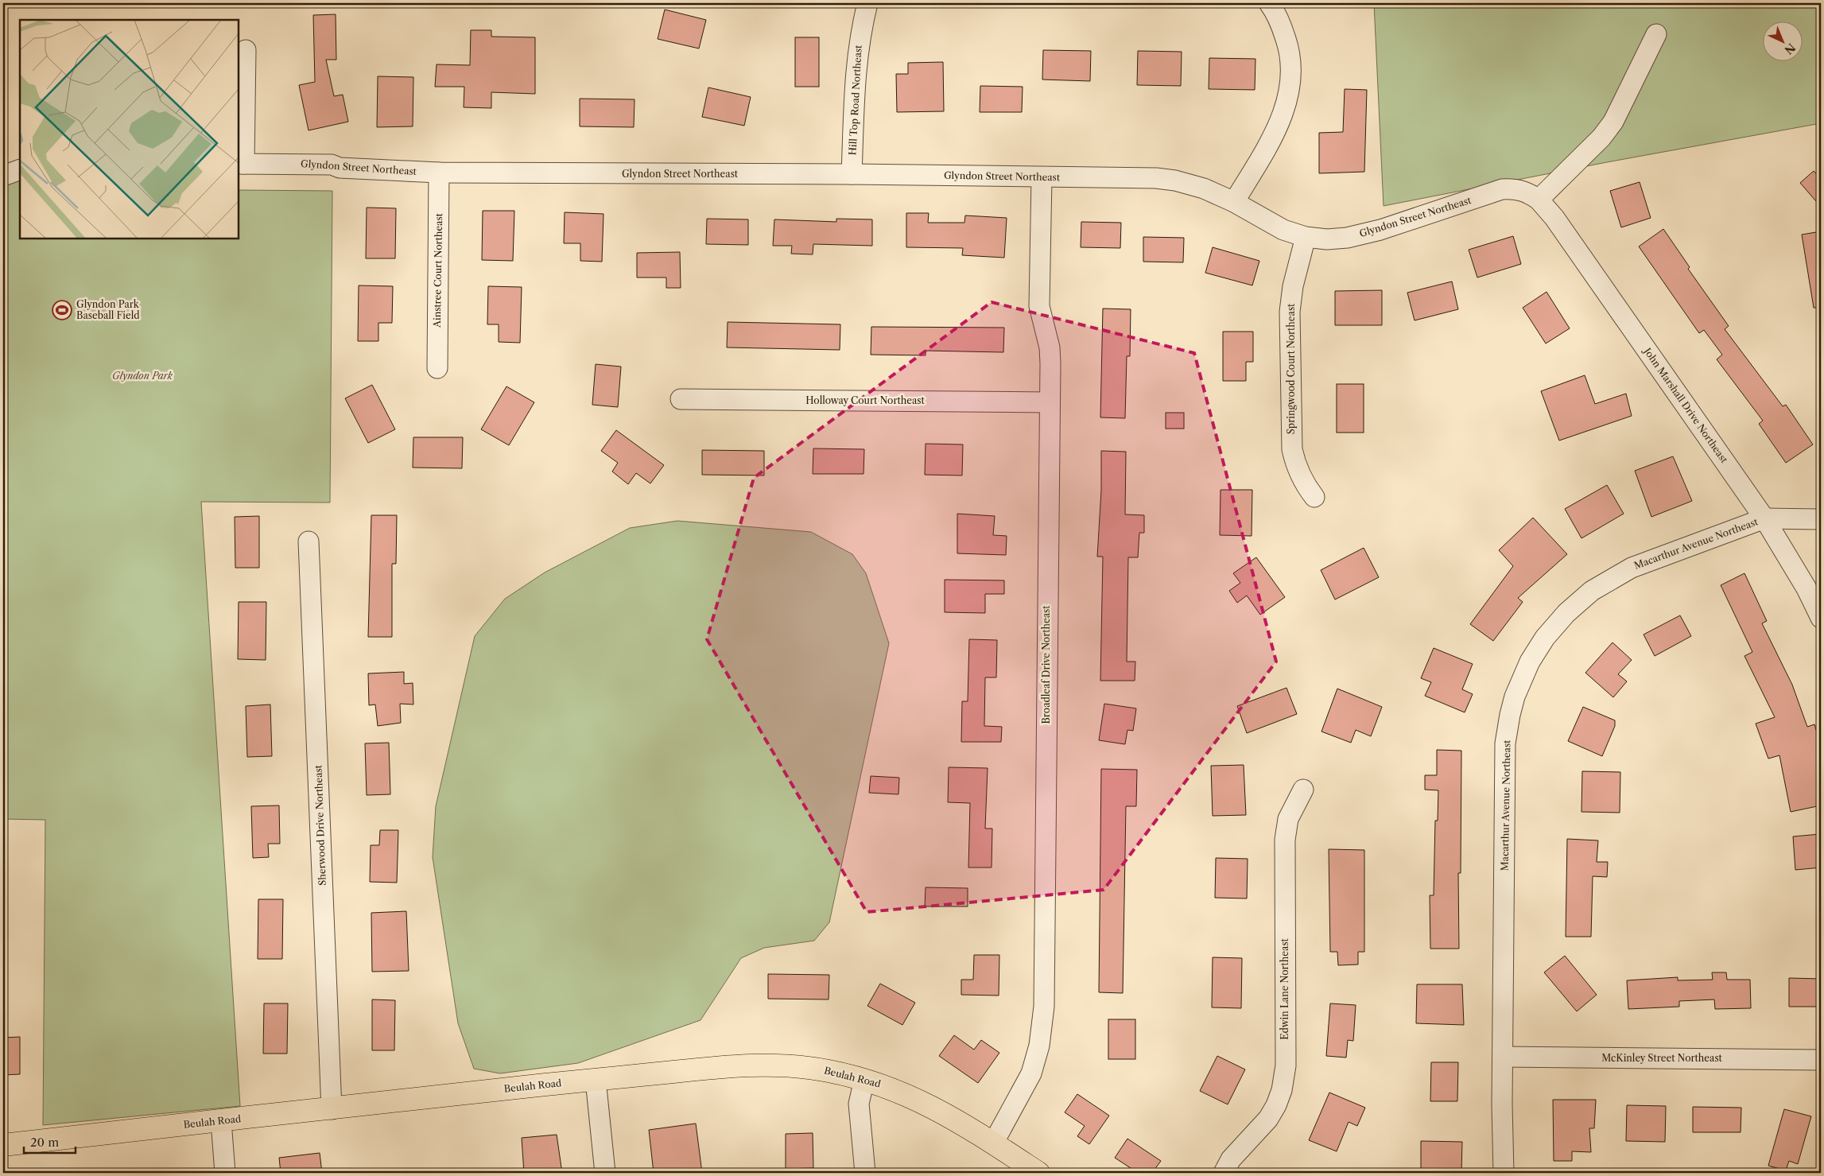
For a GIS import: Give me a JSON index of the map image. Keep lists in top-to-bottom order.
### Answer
{
  "streets": {
    "main road": ["Beulah Road"],
    "street": [
      "Hill Top Road Northeast",
      "Glyndon Street Northeast",
      "Ainstree Court Northeast",
      "Springwood Court Northeast",
      "Holloway Court Northeast",
      "John Marshall Drive Northeast",
      "Macarthur Avenue Northeast",
      "Broadleaf Drive Northeast",
      "Sherwood Drive Northeast",
      "Edwin Lane Northeast",
      "McKinley Street Northeast"
    ]
  },
  "crossings": [
    ["Hill Top Road Northeast", "Glyndon Street Northeast"],
    ["Glyndon Street Northeast", "Ainstree Court Northeast"],
    ["Glyndon Street Northeast", "Springwood Court Northeast"],
    ["Glyndon Street Northeast", "John Marshall Drive Northeast"],
    ["Glyndon Street Northeast", "Broadleaf Drive Northeast"],
    ["Holloway Court Northeast", "Broadleaf Drive Northeast"],
    ["John Marshall Drive Northeast", "Macarthur Avenue Northeast"],
    ["Macarthur Avenue Northeast", "McKinley Street Northeast"],
    ["Broadleaf Drive Northeast", "Beulah Road"],
    ["Sherwood Drive Northeast", "Beulah Road"]
  ],
  "parks": ["Glyndon Park"],
  "places": {
    "sports": ["Glyndon Park Baseball Field"]
  },
  "scale_bar": "20 m",
  "north": "bottom right"
}
